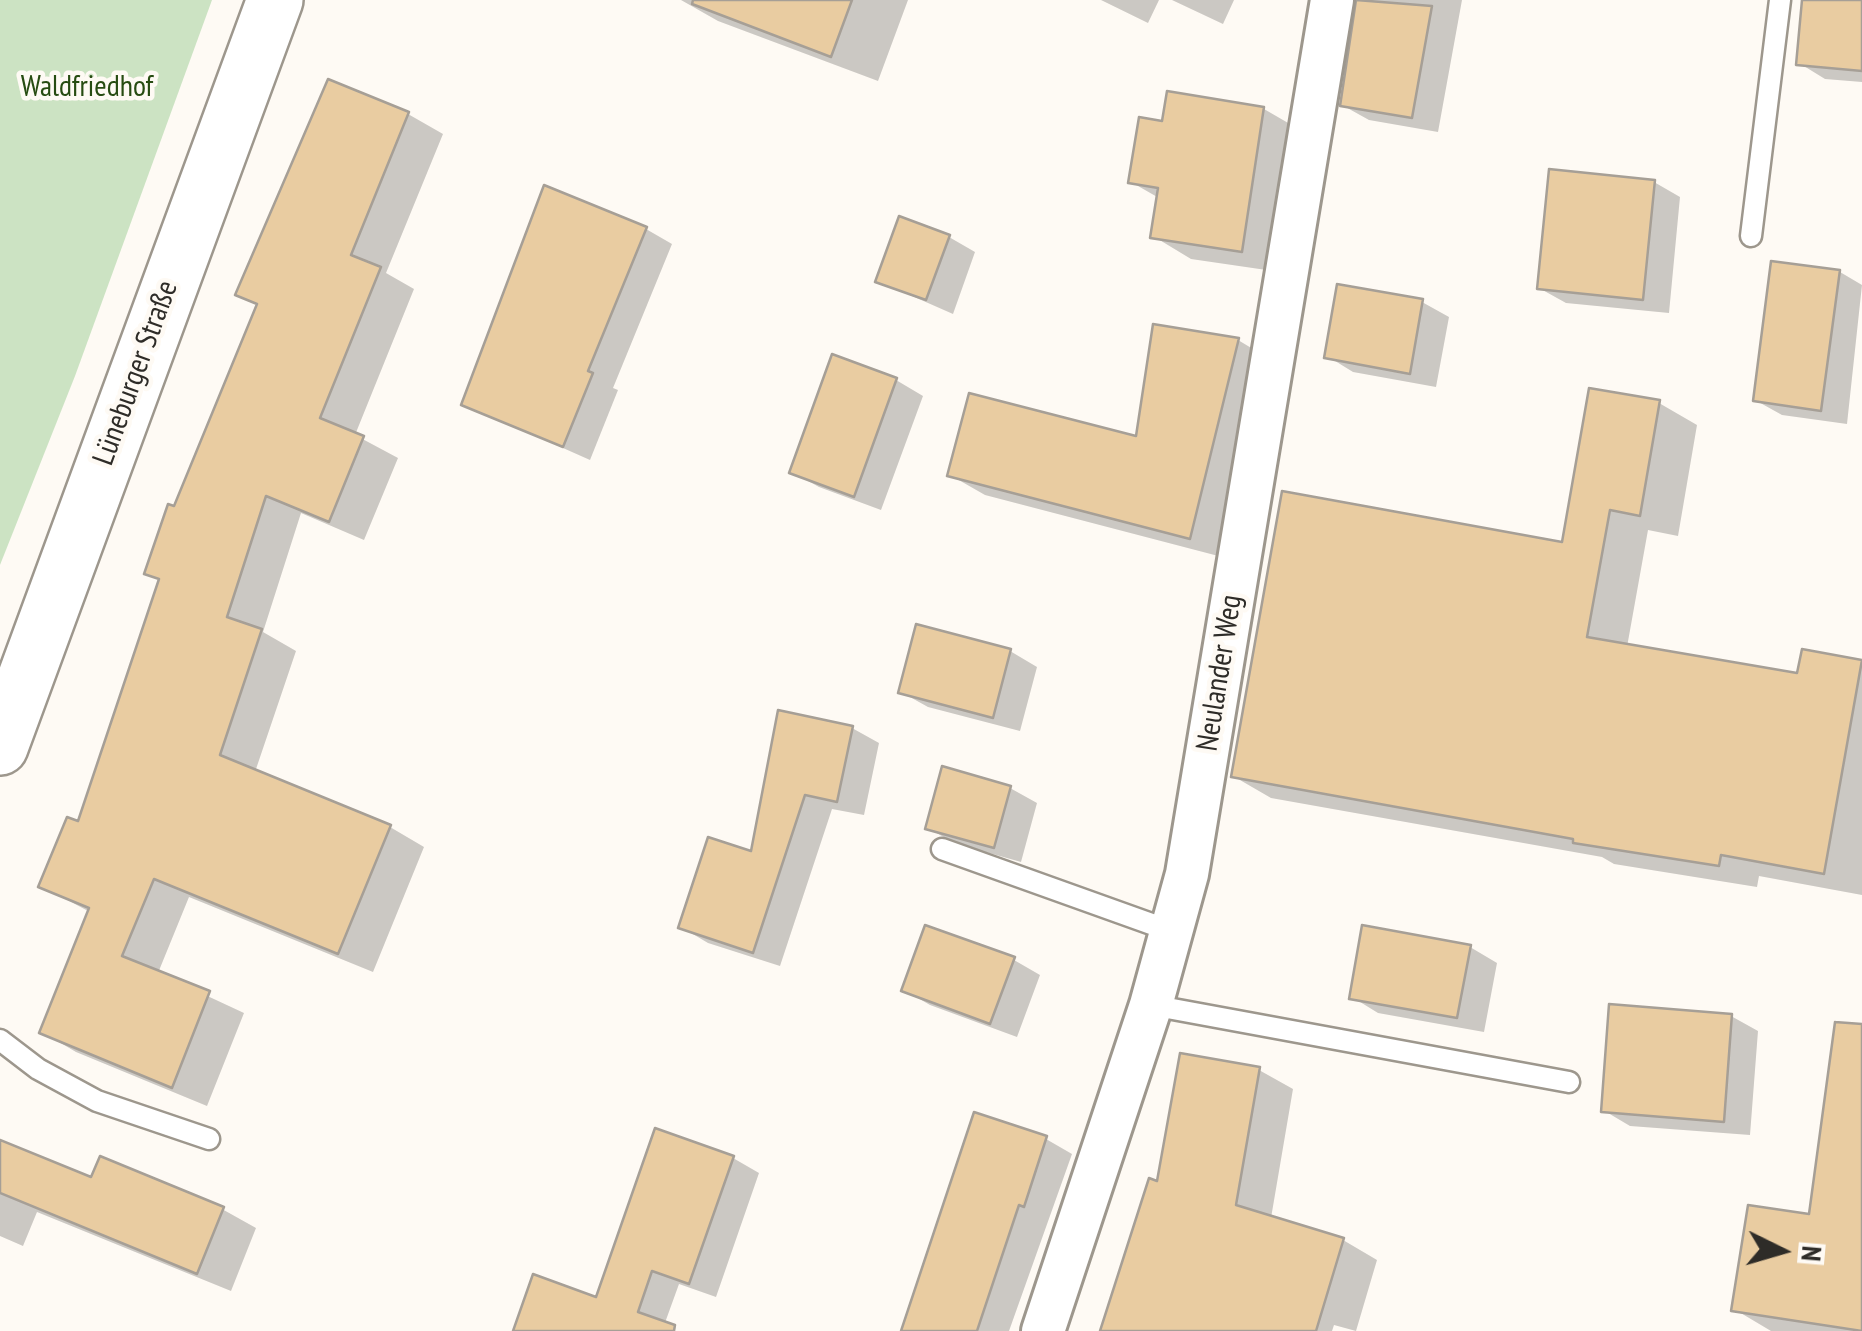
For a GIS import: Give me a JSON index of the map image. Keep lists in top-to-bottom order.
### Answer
{
  "streets": {
    "main road": ["Lüneburger Straße"],
    "street": ["Neulander Weg"]
  },
  "parks": ["Waldfriedhof"],
  "north": "right"
}
